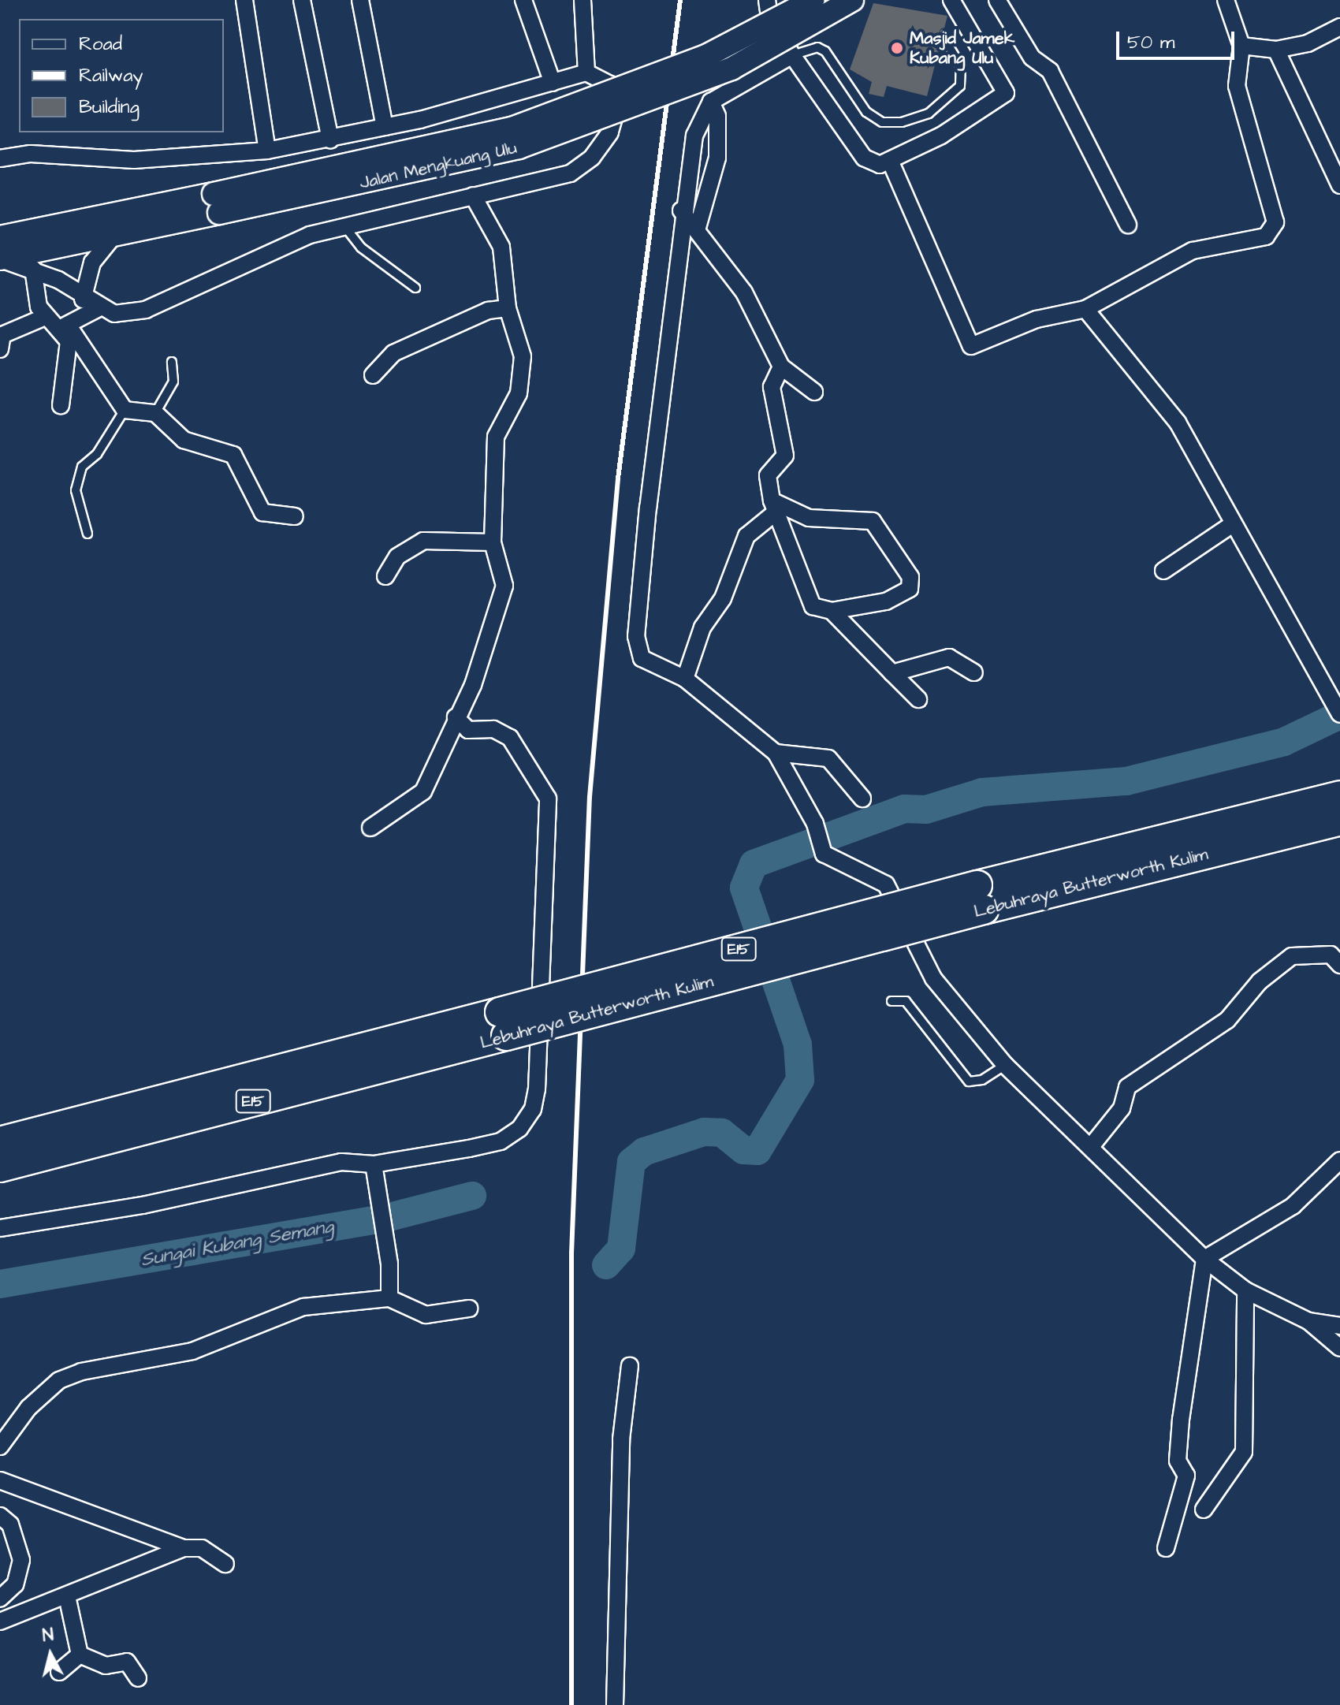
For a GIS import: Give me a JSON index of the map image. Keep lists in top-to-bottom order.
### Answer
{
  "streets": {
    "highway": ["Lebuhraya Butterworth Kulim", "E15"],
    "main road": ["Jalan Mengkuang Ulu"]
  },
  "water": ["Sungai Kubang Semang"],
  "places": ["Masjid Jamek Kubang Ulu"],
  "legend": ["Road", "Railway", "Building"],
  "scale_bar": "50 m",
  "north": "top"
}
